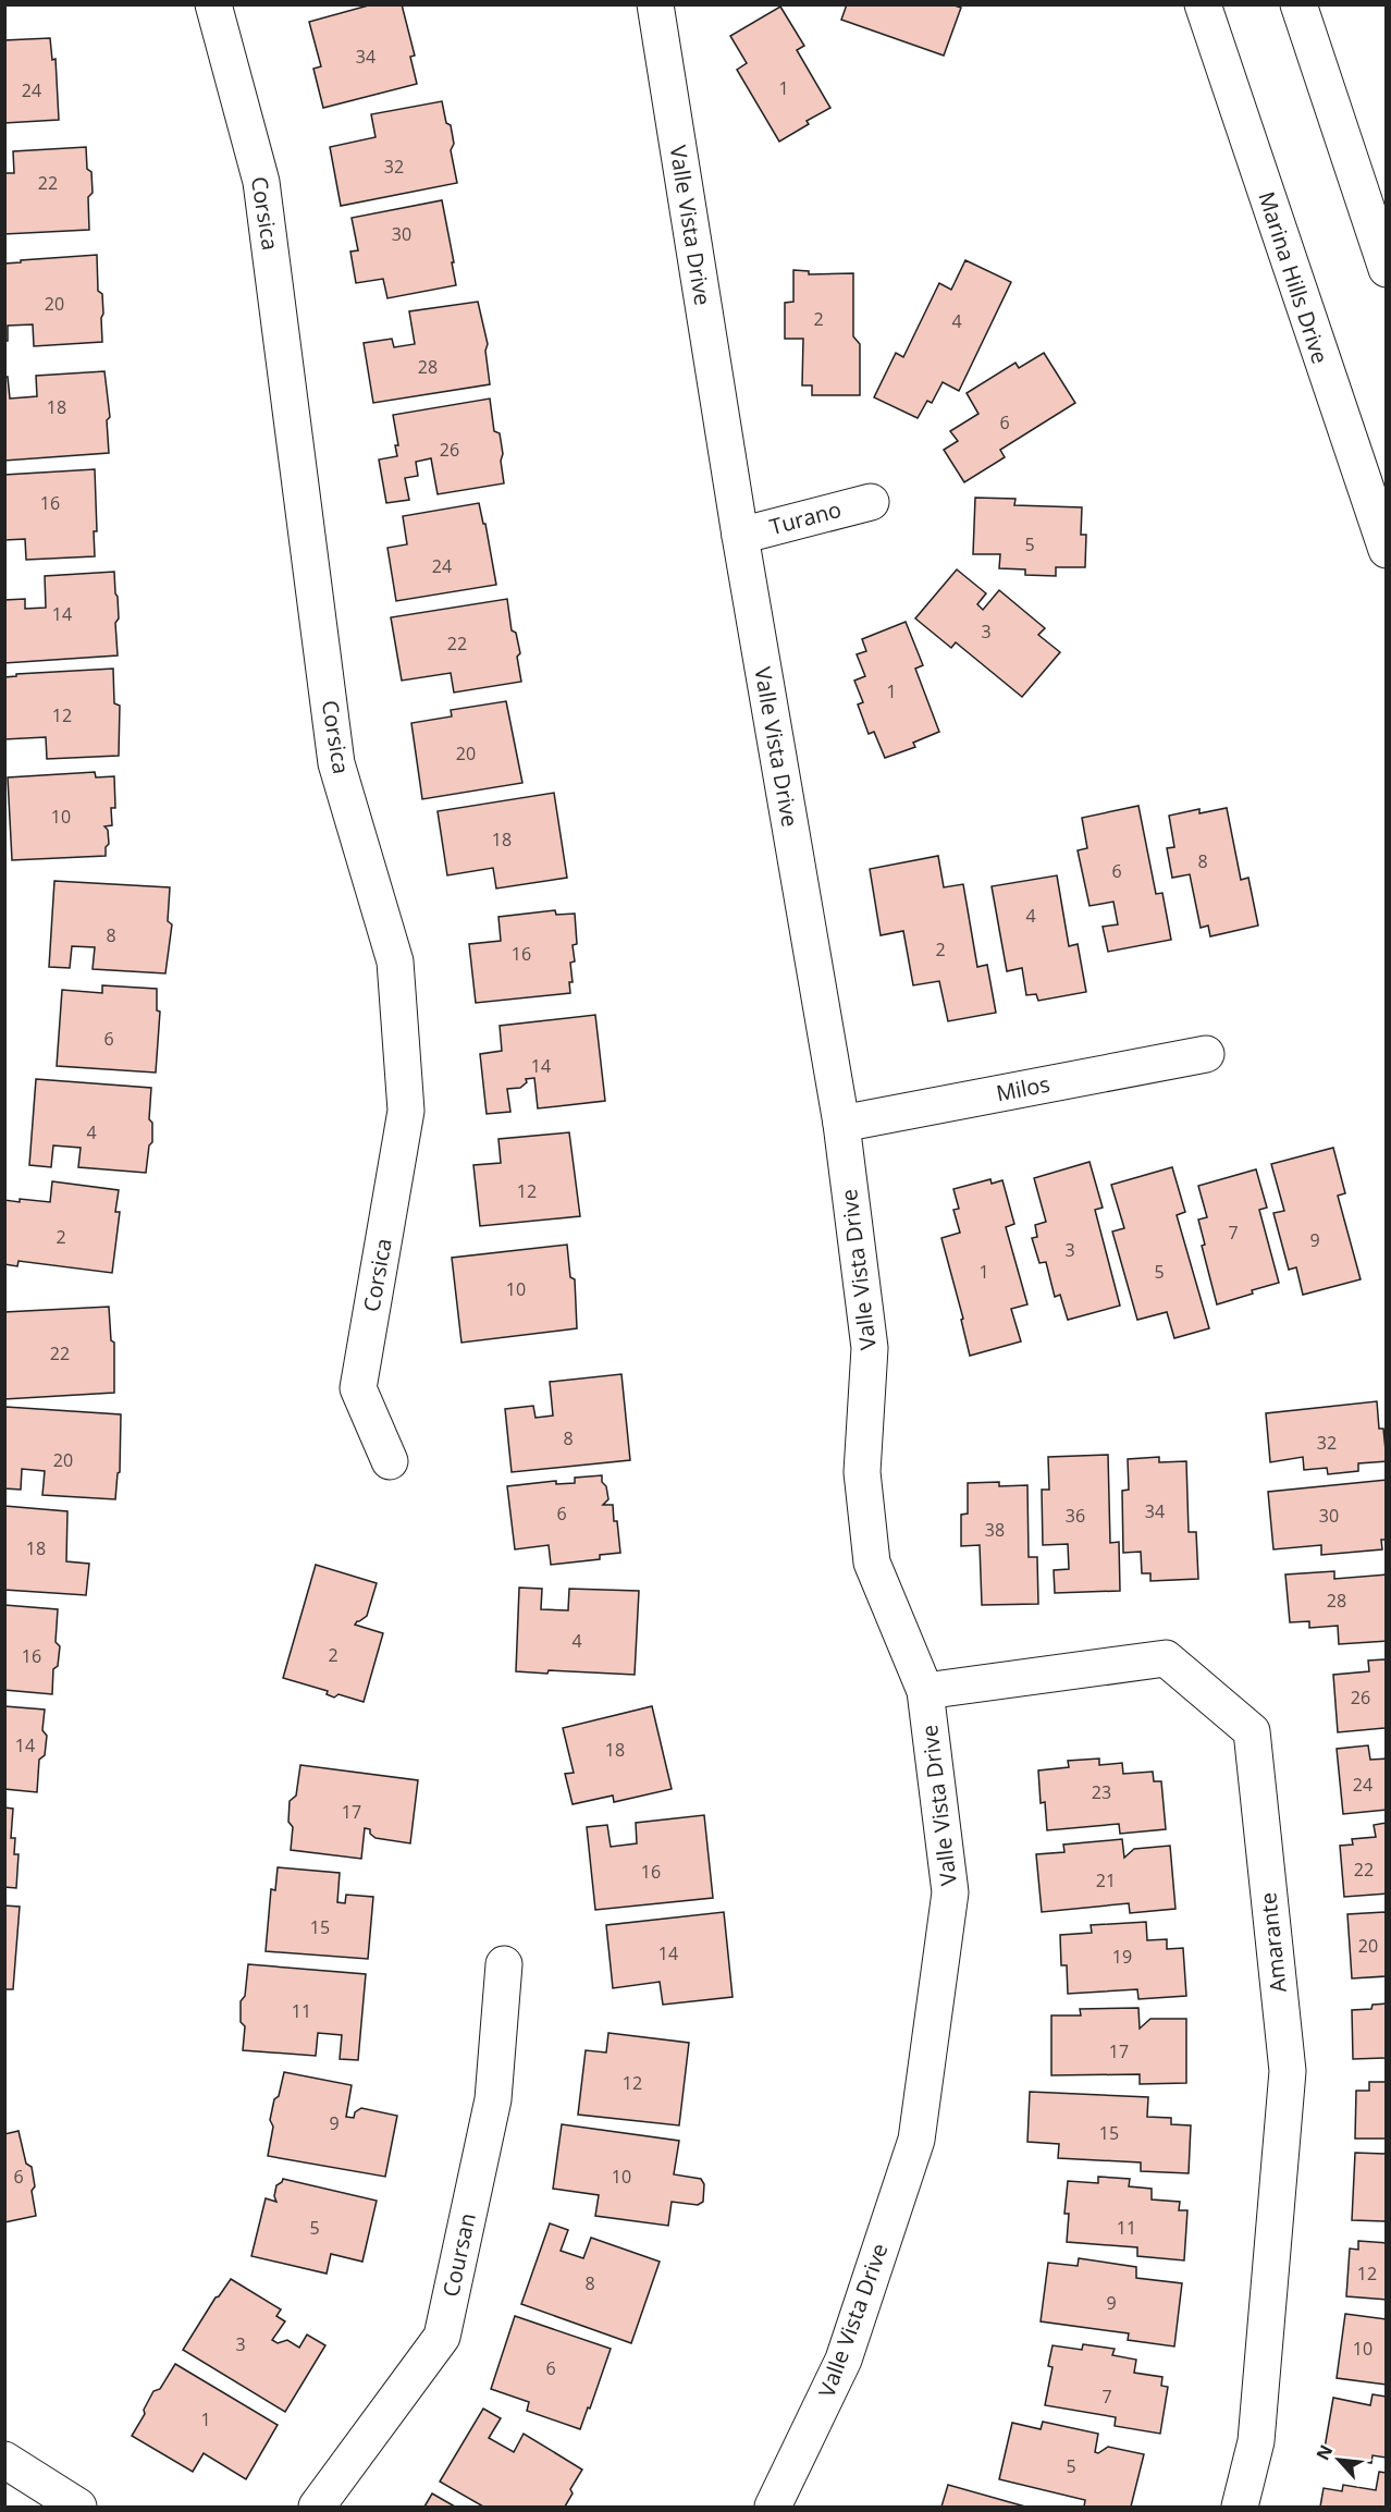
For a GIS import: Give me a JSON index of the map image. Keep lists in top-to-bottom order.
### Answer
{
  "streets": {
    "street": [
      "Corsica",
      "Valle Vista Drive",
      "Marina Hills Drive",
      "Turano",
      "Milos",
      "Amarante",
      "Coursan"
    ]
  },
  "crossings": [
    ["Valle Vista Drive", "Turano"],
    ["Valle Vista Drive", "Milos"],
    ["Valle Vista Drive", "Amarante"]
  ],
  "house_numbers": [
    "34",
    "1",
    "24",
    "32",
    "22",
    "30",
    "20",
    "2",
    "4",
    "28",
    "18",
    "6",
    "26",
    "16",
    "5",
    "24",
    "14",
    "3",
    "22",
    "1",
    "12",
    "20",
    "10",
    "18",
    "8",
    "6",
    "4",
    "8",
    "2",
    "16",
    "6",
    "14",
    "4",
    "12",
    "7",
    "2",
    "9",
    "3",
    "1",
    "5",
    "10",
    "22",
    "8",
    "32",
    "20",
    "34",
    "6",
    "36",
    "30",
    "38",
    "18",
    "28",
    "4",
    "2",
    "16",
    "26",
    "14",
    "18",
    "24",
    "23",
    "17",
    "22",
    "16",
    "21",
    "15",
    "20",
    "14",
    "19",
    "11",
    "17",
    "12",
    "9",
    "15",
    "6",
    "10",
    "5",
    "11",
    "12",
    "8",
    "9",
    "3",
    "10",
    "6",
    "7",
    "1",
    "5"
  ],
  "north": "top left"
}
